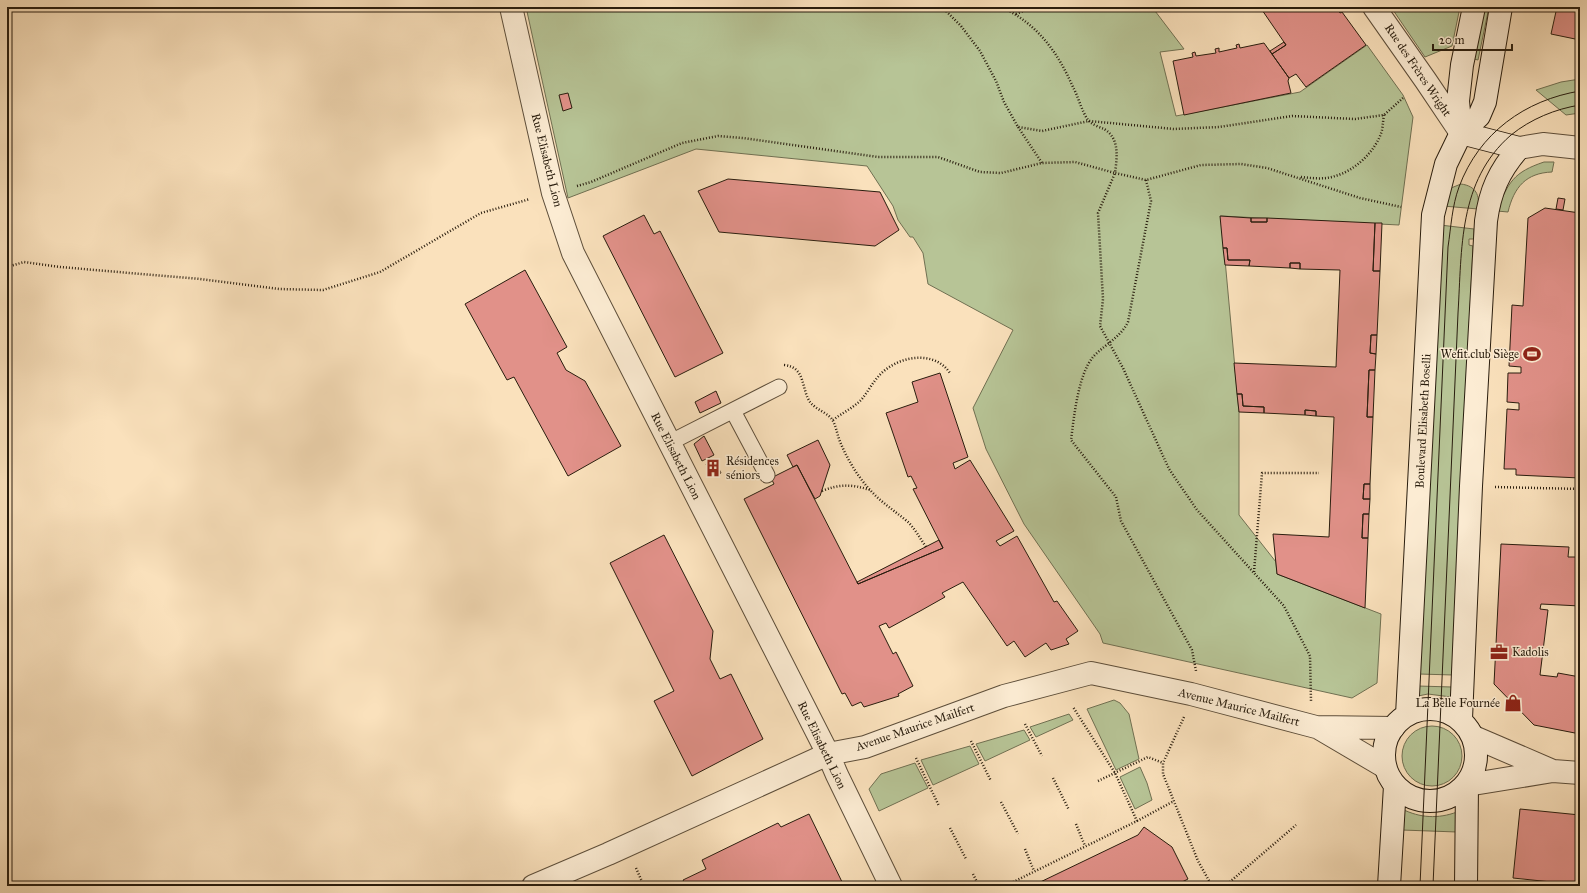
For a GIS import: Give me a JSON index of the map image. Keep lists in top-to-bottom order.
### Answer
{
  "streets": {
    "street": [
      "Rue des Frères Wright",
      "Rue Elisabeth Lion",
      "Boulevard Elisabeth Boselli",
      "Avenue Maurice Mailfert"
    ]
  },
  "crossings": [
    ["Rue des Frères Wright", "Boulevard Elisabeth Boselli"],
    ["Rue Elisabeth Lion", "Avenue Maurice Mailfert"],
    ["Boulevard Elisabeth Boselli", "Avenue Maurice Mailfert"]
  ],
  "places": {
    "sports": ["Wefit.club Siège"],
    "building": ["Résidences séniors"],
    "office": ["Kadolis"],
    "shop": ["La Belle Fournée"]
  },
  "scale_bar": "20 m"
}
